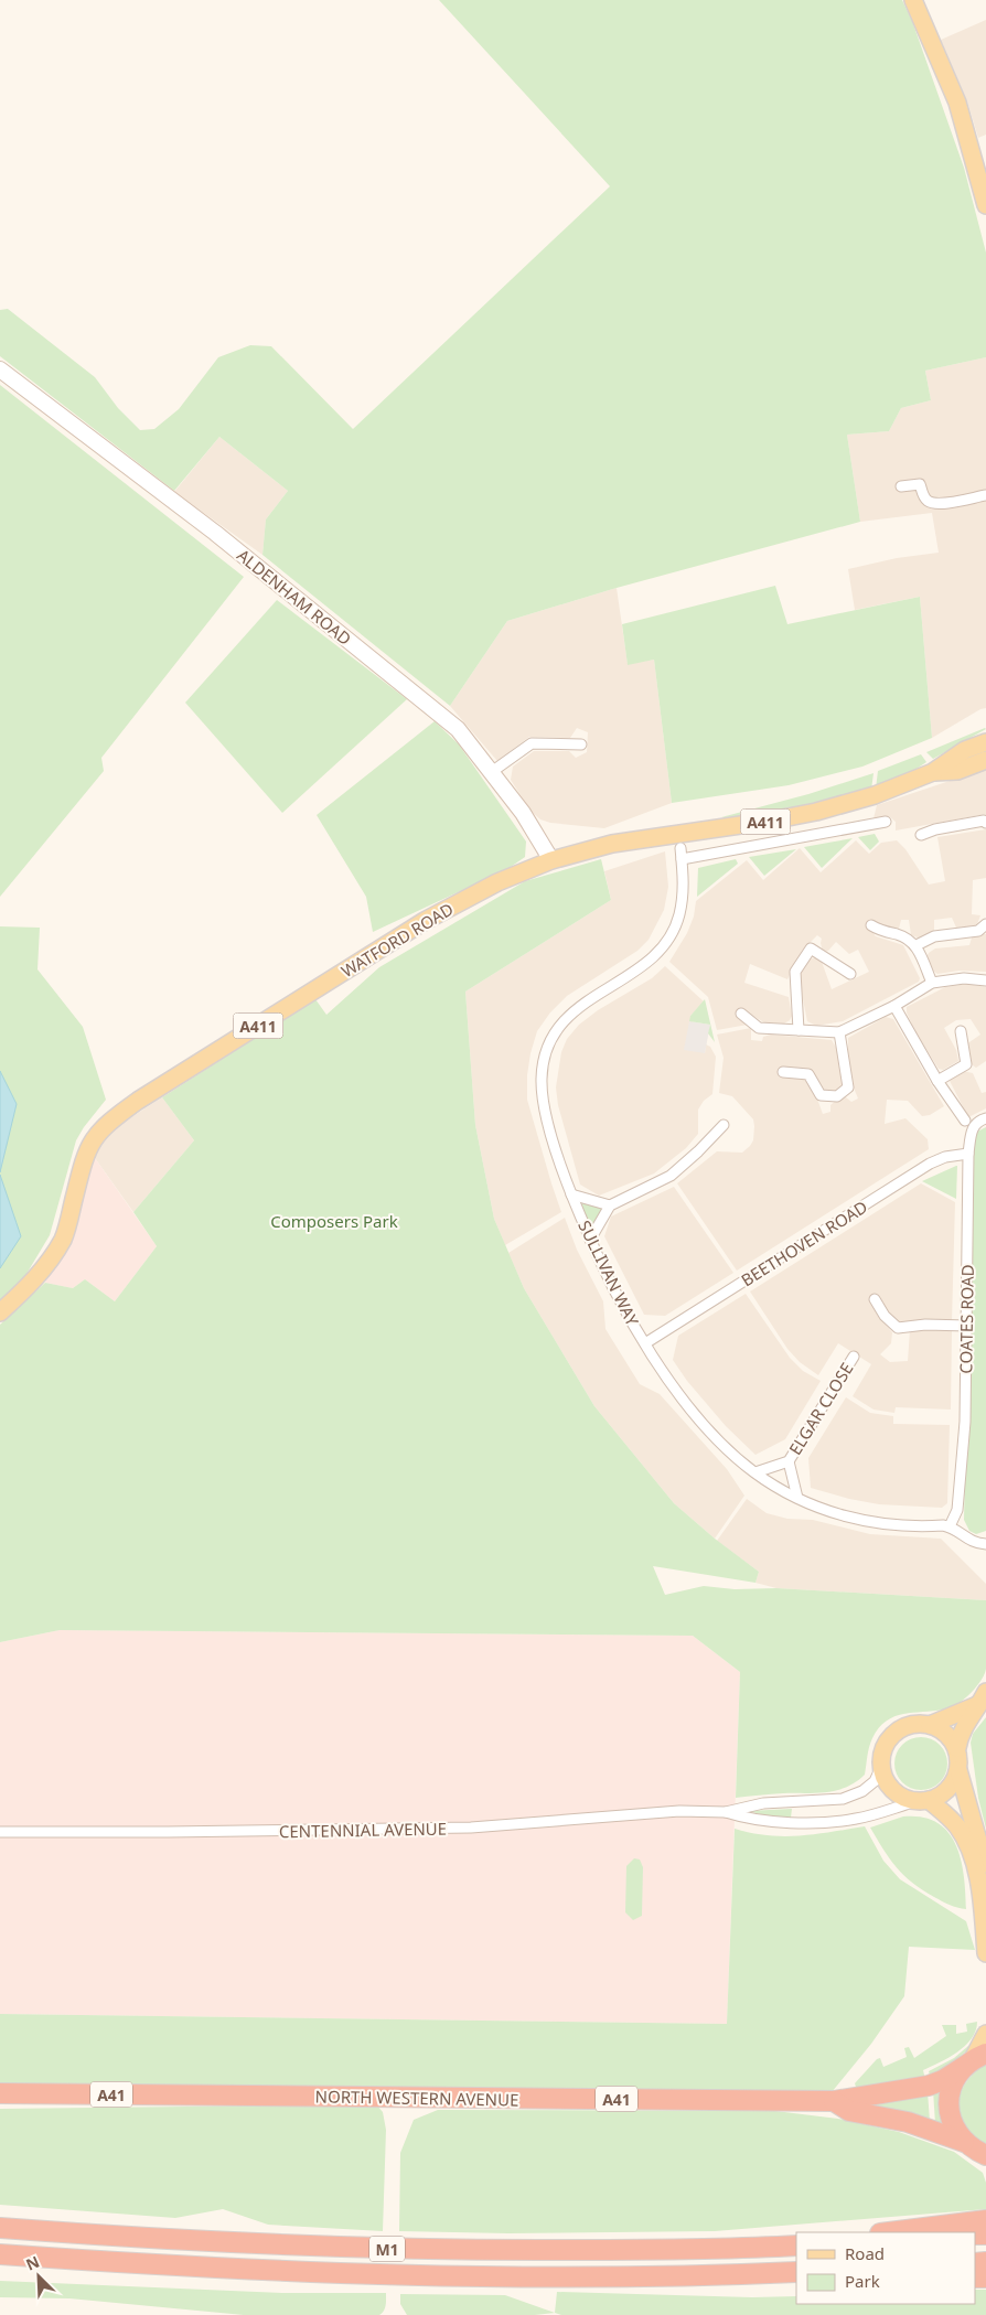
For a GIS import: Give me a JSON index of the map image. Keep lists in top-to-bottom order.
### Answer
{
  "streets": {
    "highway": ["A41", "NORTH WESTERN AVENUE", "M1"],
    "main road": ["A411", "WATFORD ROAD"],
    "street": [
      "ALDENHAM ROAD",
      "BEETHOVEN ROAD",
      "SULLIVAN WAY",
      "COATES ROAD",
      "ELGAR CLOSE",
      "CENTENNIAL AVENUE"
    ]
  },
  "crossings": [
    ["ALDENHAM ROAD", "WATFORD ROAD"],
    ["BEETHOVEN ROAD", "SULLIVAN WAY"],
    ["BEETHOVEN ROAD", "COATES ROAD"],
    ["SULLIVAN WAY", "COATES ROAD"],
    ["SULLIVAN WAY", "ELGAR CLOSE"]
  ],
  "parks": ["Composers Park"],
  "legend": ["Road", "Park"],
  "north": "top left"
}
